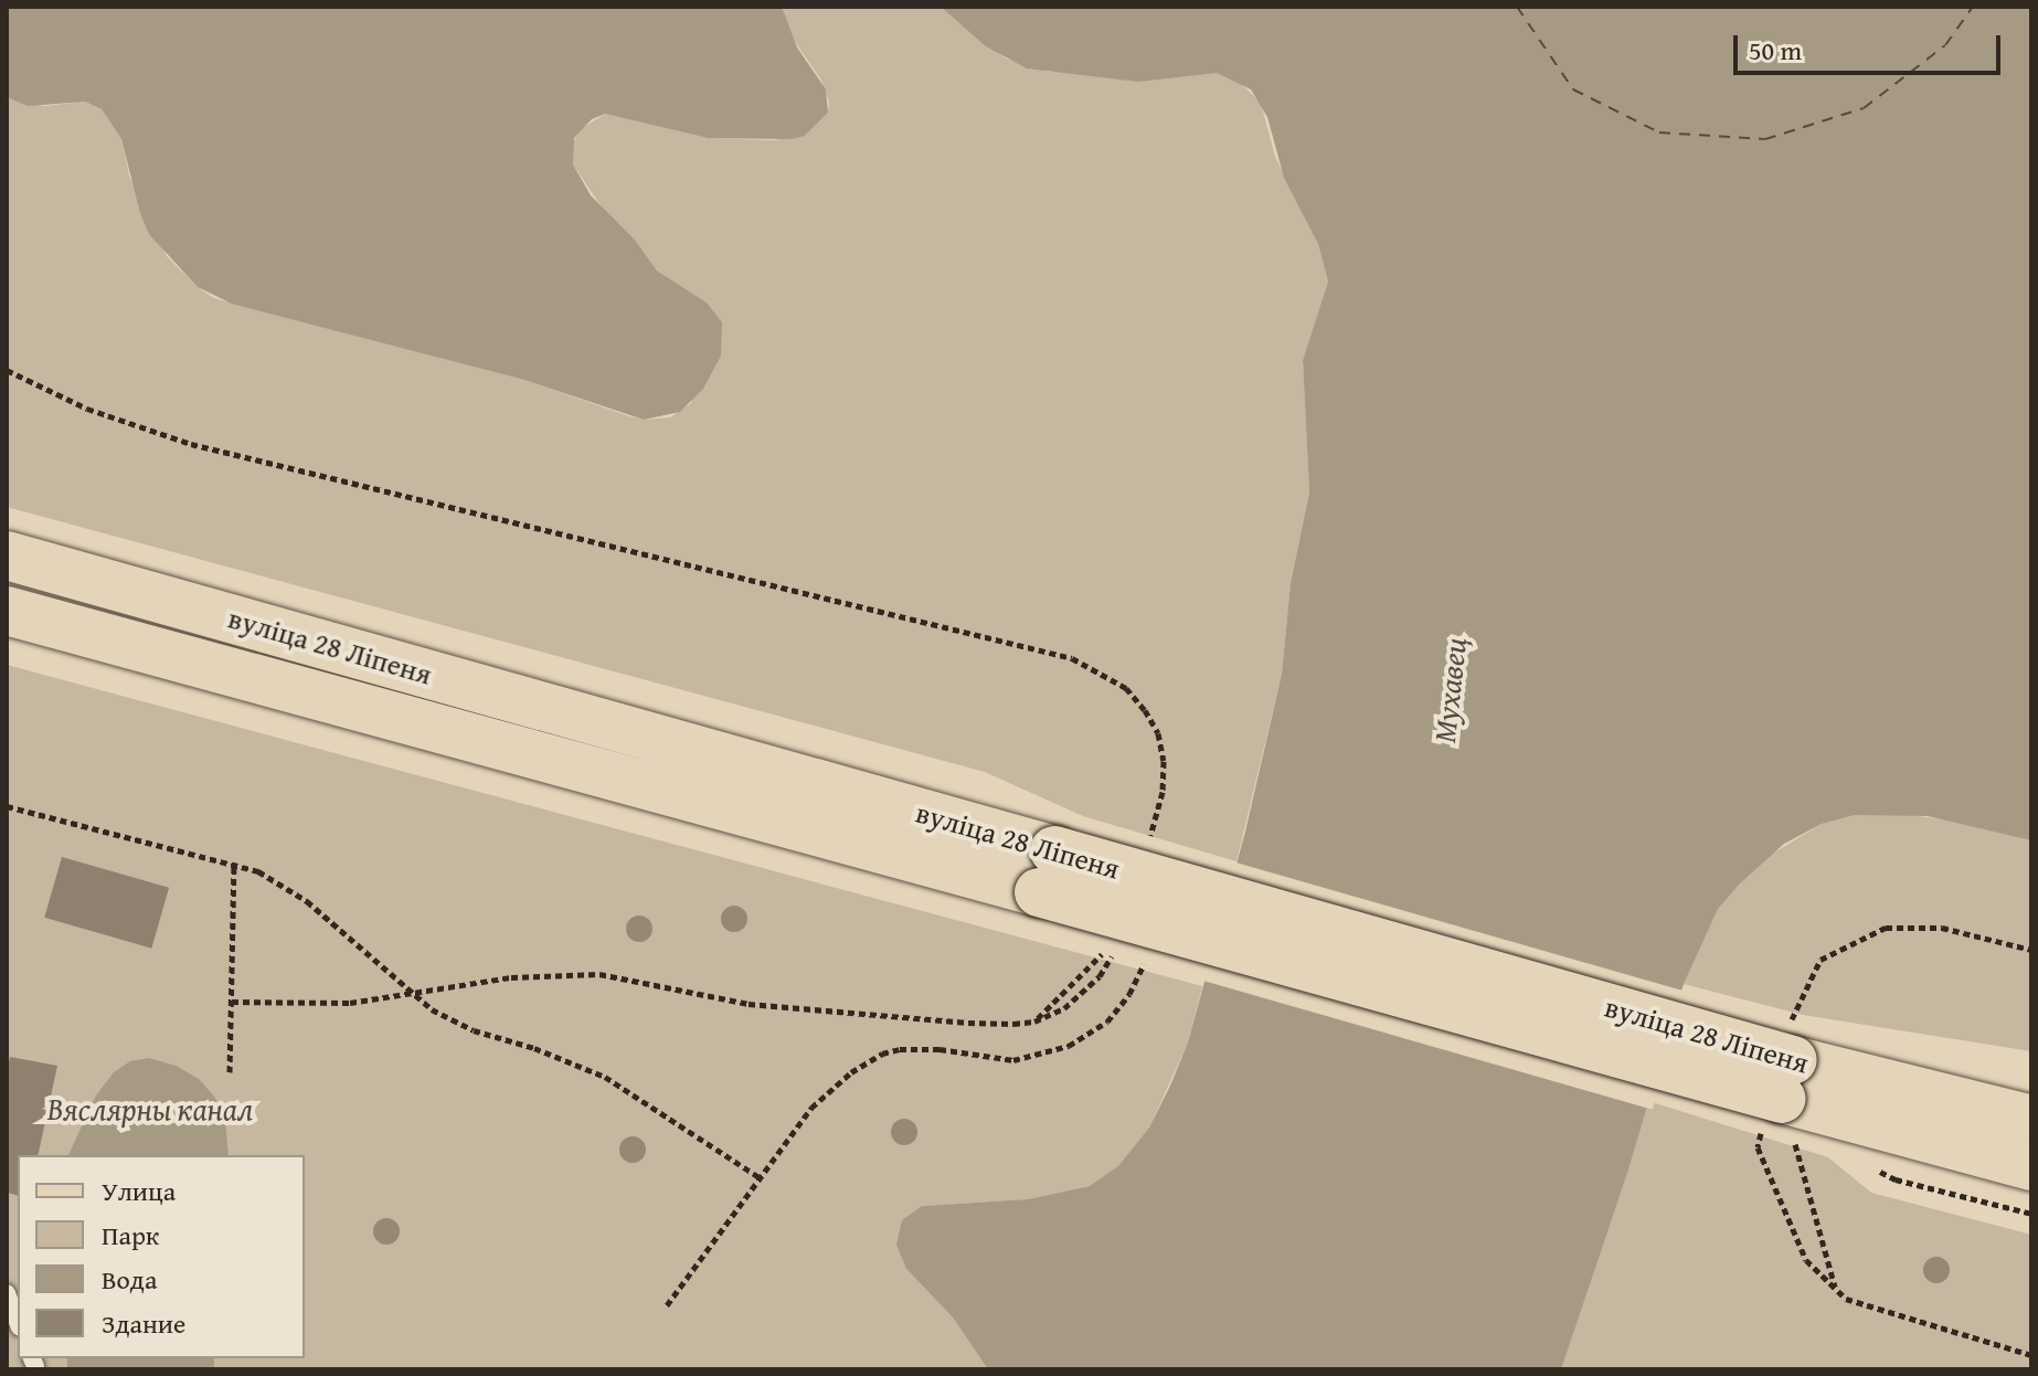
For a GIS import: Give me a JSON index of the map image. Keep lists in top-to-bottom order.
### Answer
{
  "streets": {
    "main road": ["вуліца 28 Ліпеня"]
  },
  "water": ["Мухавец", "Вяслярны канал"],
  "legend": [
    "Улица",
    "Парк",
    "Вода",
    "Здание"
  ],
  "scale_bar": "50 m"
}
